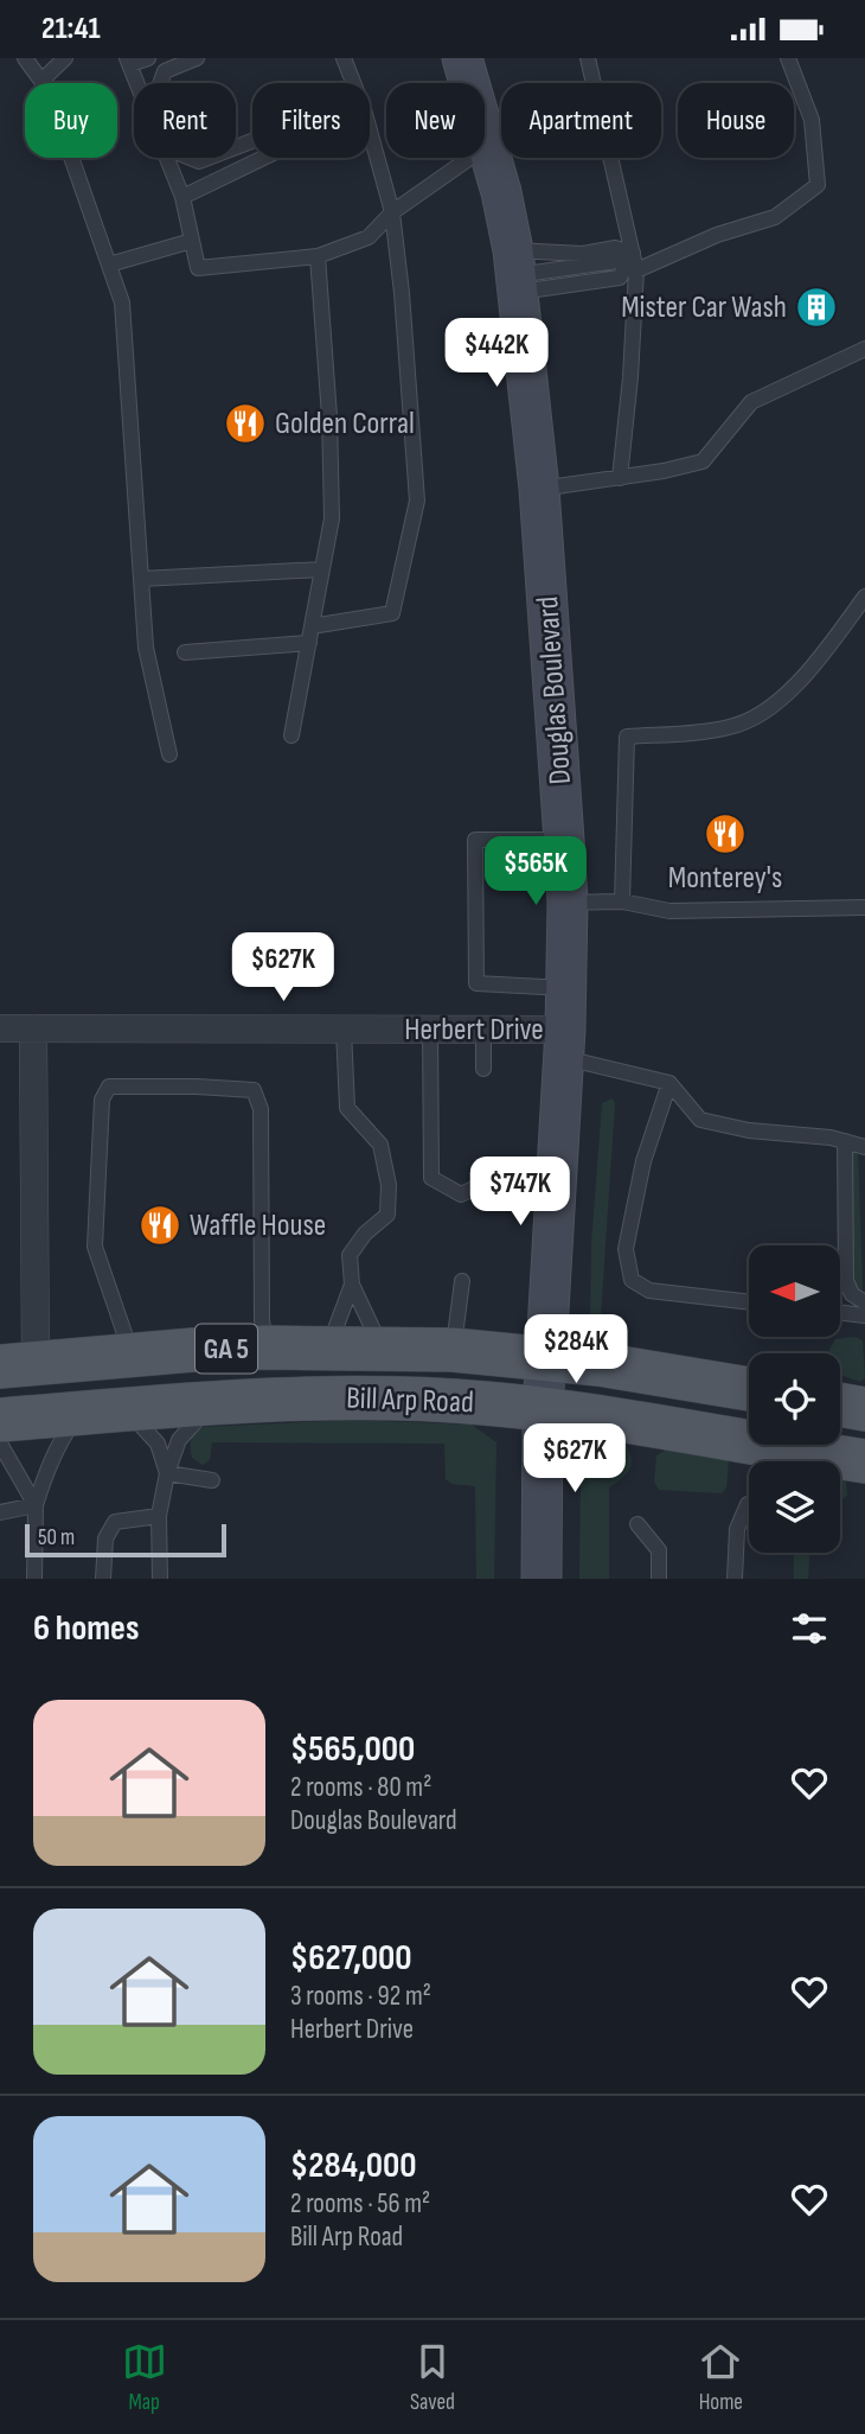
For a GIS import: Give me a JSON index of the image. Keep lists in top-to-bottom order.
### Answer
{
  "streets": {
    "main road": ["Douglas Boulevard", "GA 5", "Bill Arp Road"],
    "street": ["Herbert Drive"]
  },
  "crossings": [
    ["Douglas Boulevard", "Herbert Drive"],
    ["Douglas Boulevard", "Bill Arp Road"]
  ],
  "places": {
    "building": ["Mister Car Wash"],
    "restaurant": ["Golden Corral", "Monterey's", "Waffle House"]
  },
  "scale_bar": "50 m",
  "north": "left",
  "page": {
    "status": "21:41",
    "chip": [
      "Buy",
      "Rent",
      "Filters",
      "New",
      "Apartment",
      "House"
    ],
    "price": [
      "$442K",
      "$565K",
      "$627K",
      "$747K",
      "$284K",
      "$627K"
    ],
    "scale": "50 m",
    "heading": "6 homes",
    "list": [
      {
        "name": "$565,000",
        "note": "2 rooms · 80 m² · Douglas Boulevard"
      },
      {
        "name": "$627,000",
        "note": "3 rooms · 92 m² · Herbert Drive"
      },
      {
        "name": "$284,000",
        "note": "2 rooms · 56 m² · Bill Arp Road"
      }
    ],
    "tabs": ["Map", "Saved", "Home"]
  }
}
